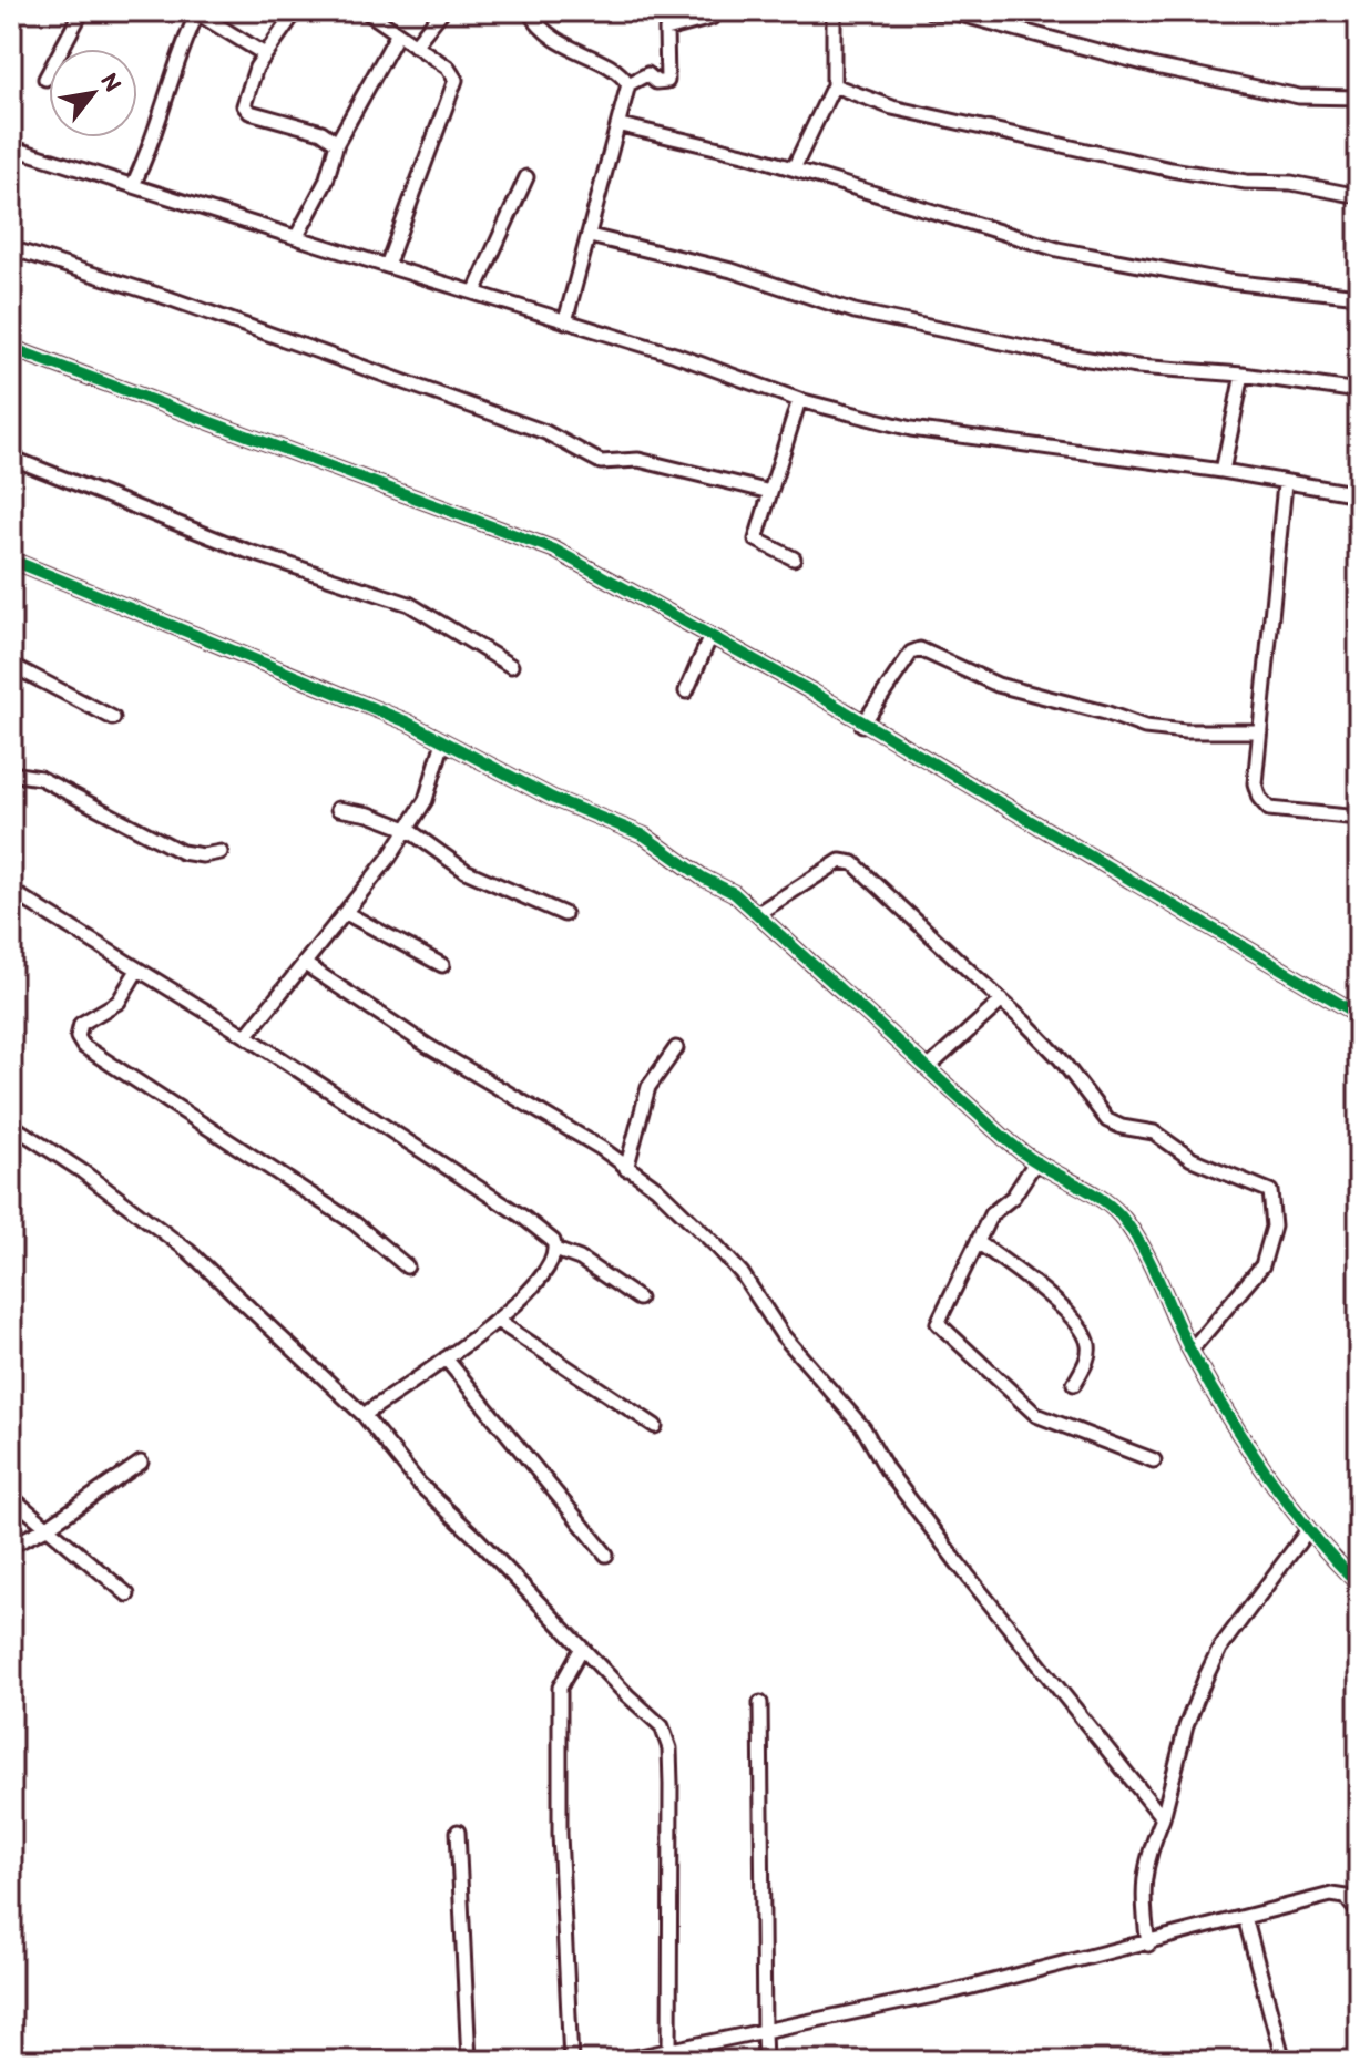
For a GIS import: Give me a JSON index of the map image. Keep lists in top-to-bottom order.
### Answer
{
  "north": "top right"
}
